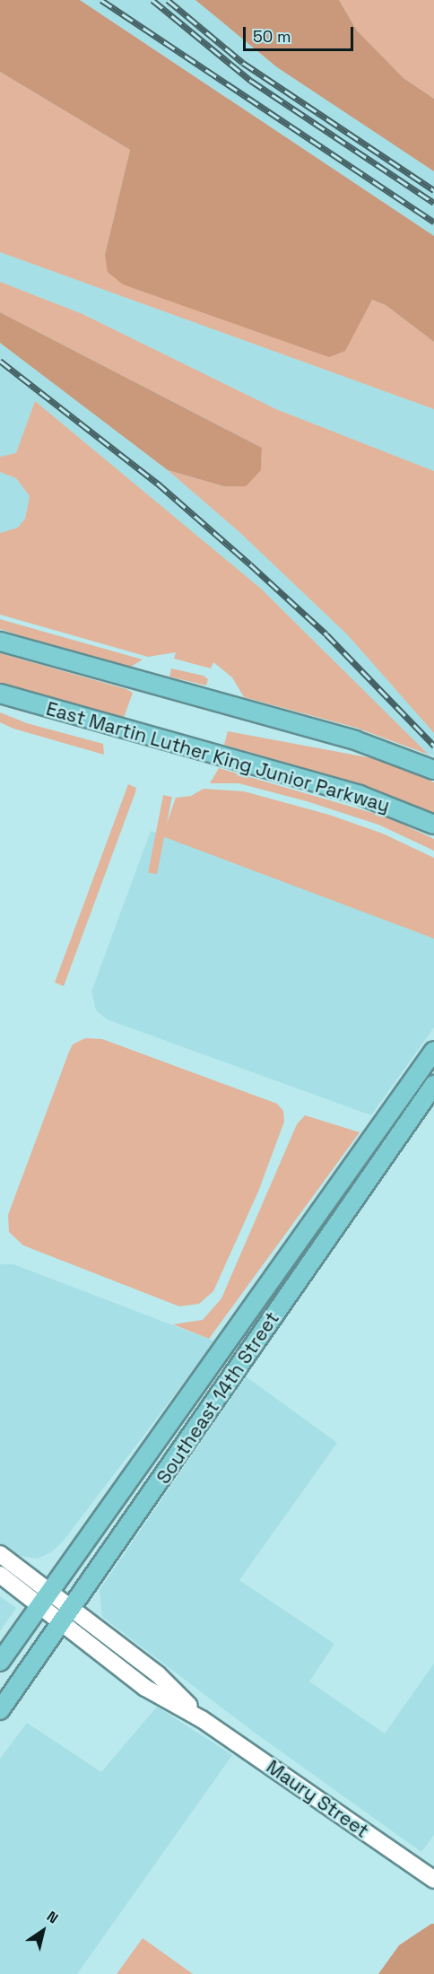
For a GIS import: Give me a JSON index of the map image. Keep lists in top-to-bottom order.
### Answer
{
  "streets": {
    "main road": ["East Martin Luther King Junior Parkway", "Southeast 14th Street", "Maury Street"]
  },
  "crossings": [
    ["Southeast 14th Street", "Maury Street"]
  ],
  "scale_bar": "50 m",
  "north": "top right"
}
